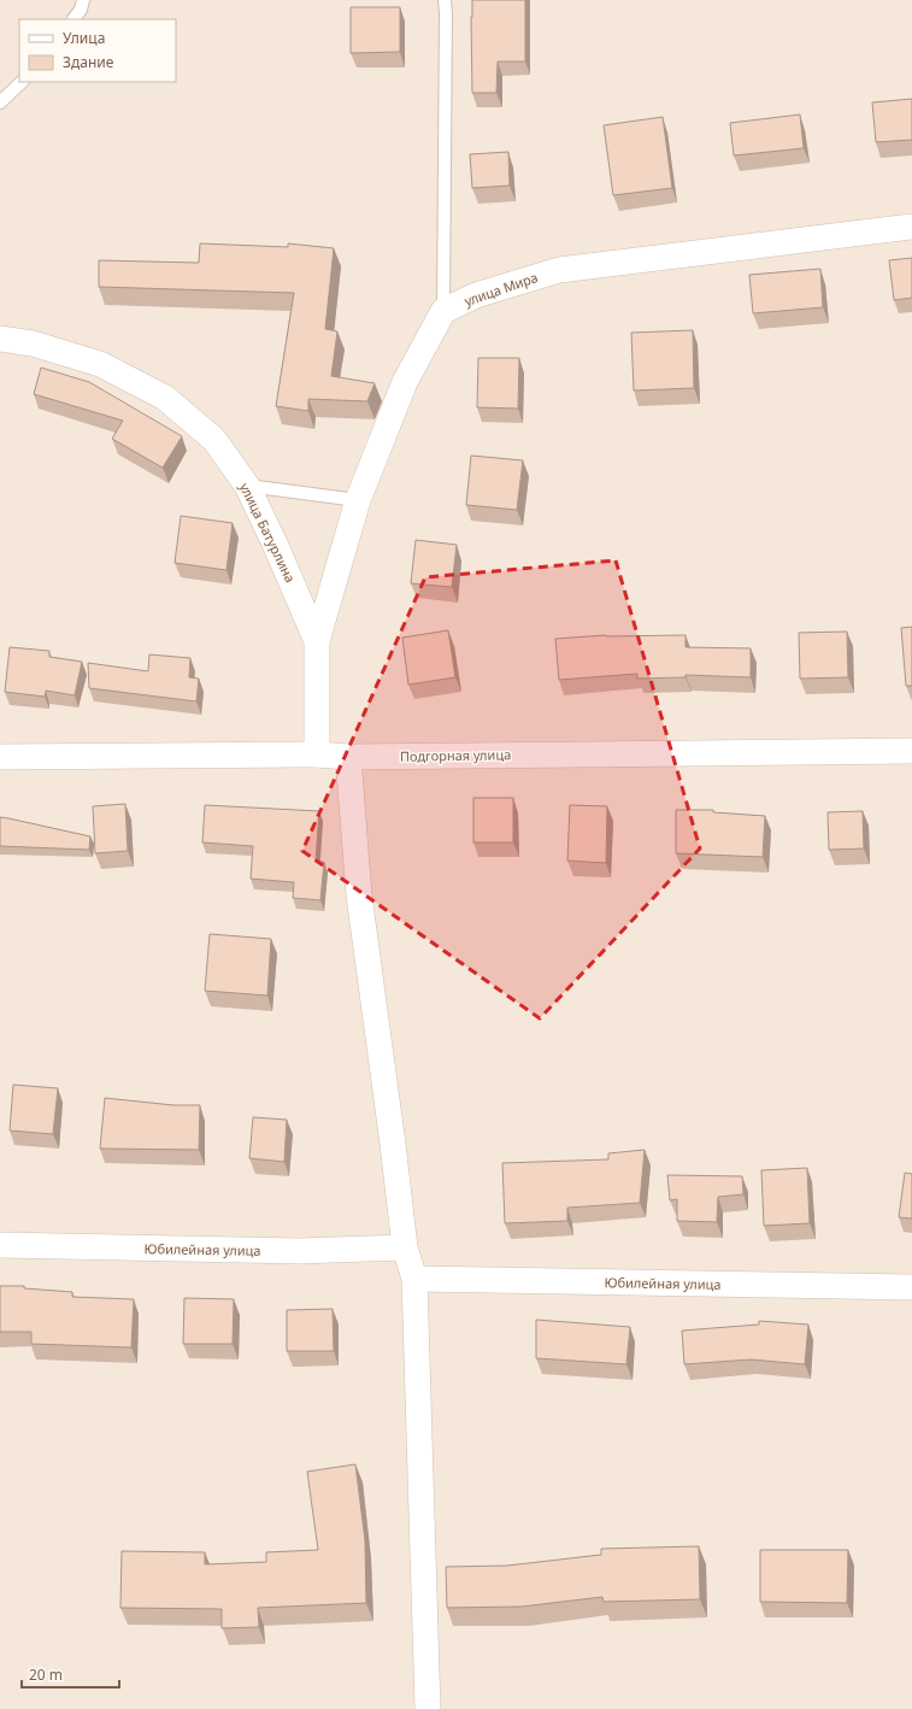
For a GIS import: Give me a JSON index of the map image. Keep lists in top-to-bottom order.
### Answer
{
  "streets": {
    "street": [
      "улица Мира",
      "улица Батурлина",
      "Подгорная улица",
      "Юбилейная улица"
    ]
  },
  "crossings": [
    ["улица Батурлина", "Подгорная улица"]
  ],
  "legend": ["Улица", "Здание"],
  "scale_bar": "20 m"
}
